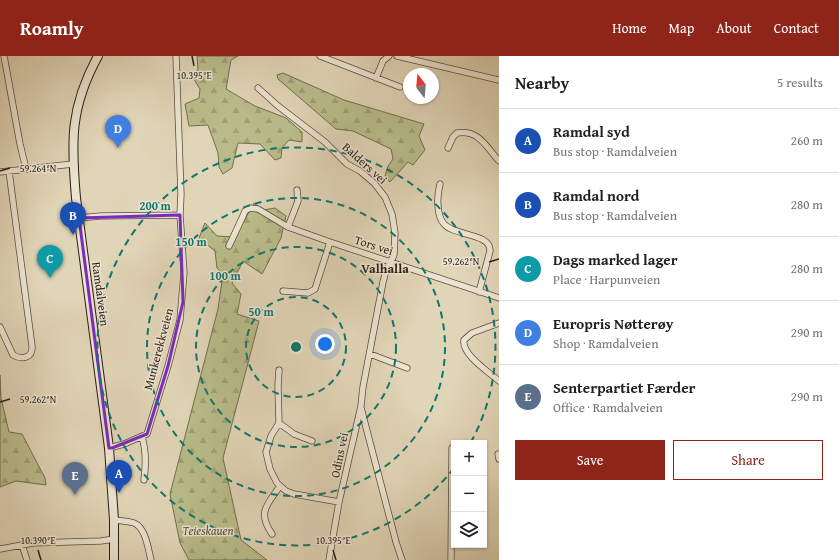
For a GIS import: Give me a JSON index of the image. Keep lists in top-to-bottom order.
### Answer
{
  "streets": {
    "main road": ["Ramdalveien"],
    "street": [
      "Balders vei",
      "Tors vei",
      "Munkerekkveien",
      "Odins vei"
    ]
  },
  "crossings": [
    ["Balders vei", "Tors vei"],
    ["Balders vei", "Odins vei"],
    ["Tors vei", "Odins vei"]
  ],
  "districts": ["Valhalla"],
  "parks": ["Teieskauen"],
  "north": "top",
  "page": {
    "header": "Roamly",
    "nav": [
      "Home",
      "Map",
      "About",
      "Contact"
    ],
    "heading": ["Nearby", "5 results"],
    "list": [
      {
        "mark": "A",
        "name": "Ramdal syd",
        "note": "Bus stop · Ramdalveien",
        "value": "260 m"
      },
      {
        "mark": "B",
        "name": "Ramdal nord",
        "note": "Bus stop · Ramdalveien",
        "value": "280 m"
      },
      {
        "mark": "C",
        "name": "Dags marked lager",
        "note": "Place · Harpunveien",
        "value": "280 m"
      },
      {
        "mark": "D",
        "name": "Europris Nøtterøy",
        "note": "Shop · Ramdalveien",
        "value": "290 m"
      },
      {
        "mark": "E",
        "name": "Senterpartiet Færder",
        "note": "Office · Ramdalveien",
        "value": "290 m"
      }
    ],
    "pins": [
      "D",
      "B",
      "C",
      "A",
      "E"
    ],
    "buttons": ["Save", "Share"],
    "map_buttons": ["+", "−"]
  },
  "coordinates": [
    "10.395°E",
    "59.264°N",
    "59.262°N",
    "10.390°E"
  ],
  "rings": [
    "200 m",
    "150 m",
    "100 m",
    "50 m"
  ]
}
